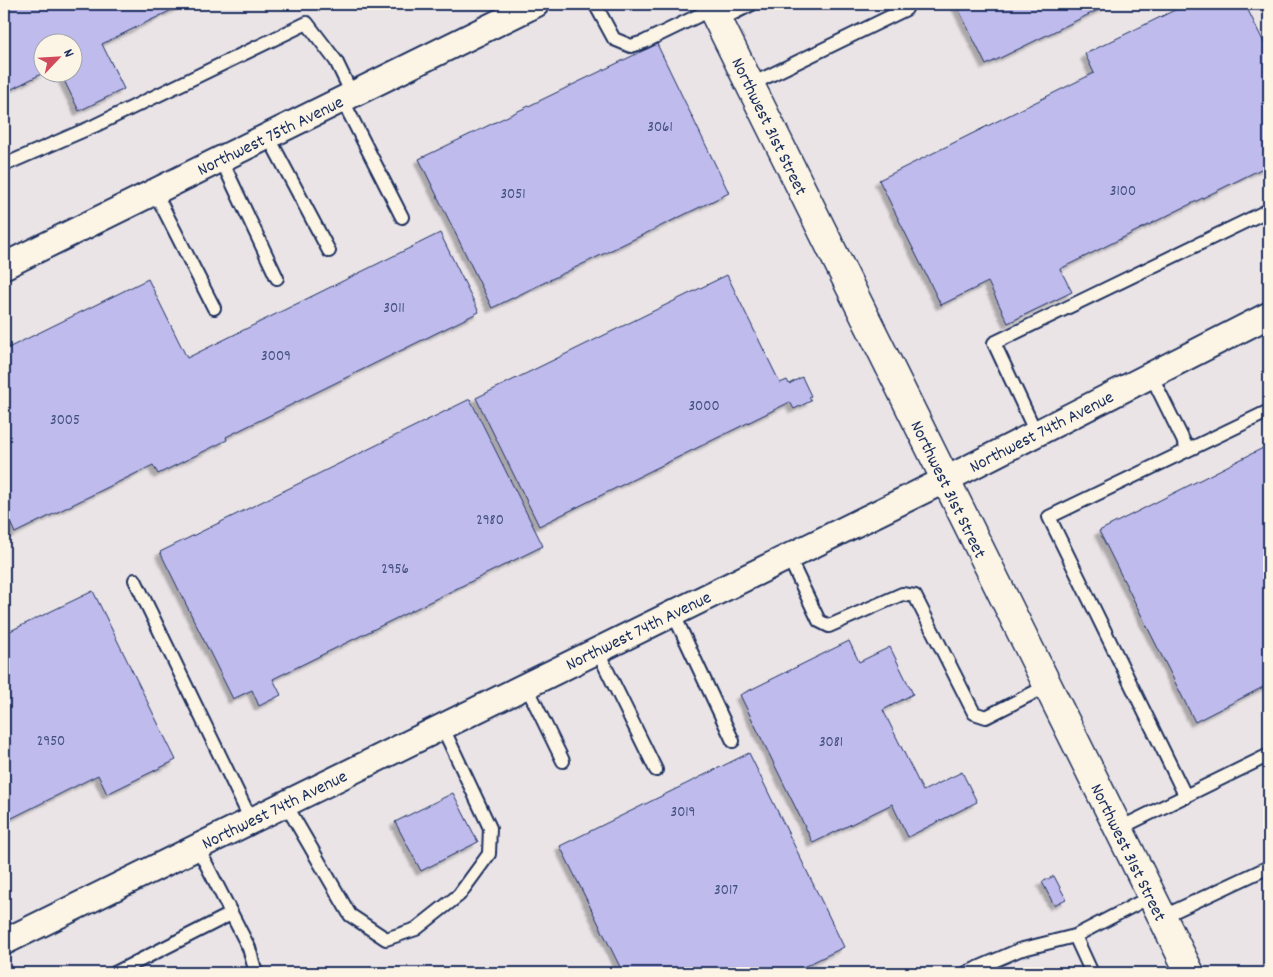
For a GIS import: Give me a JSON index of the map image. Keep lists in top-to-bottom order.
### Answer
{
  "streets": {
    "street": ["Northwest 31st Street", "Northwest 75th Avenue", "Northwest 74th Avenue"]
  },
  "crossings": [
    ["Northwest 31st Street", "Northwest 74th Avenue"]
  ],
  "house_numbers": [
    "3061",
    "3100",
    "3051",
    "3011",
    "3009",
    "3000",
    "3005",
    "2980",
    "2956",
    "2950",
    "3081",
    "3019",
    "3017"
  ],
  "north": "top right"
}
